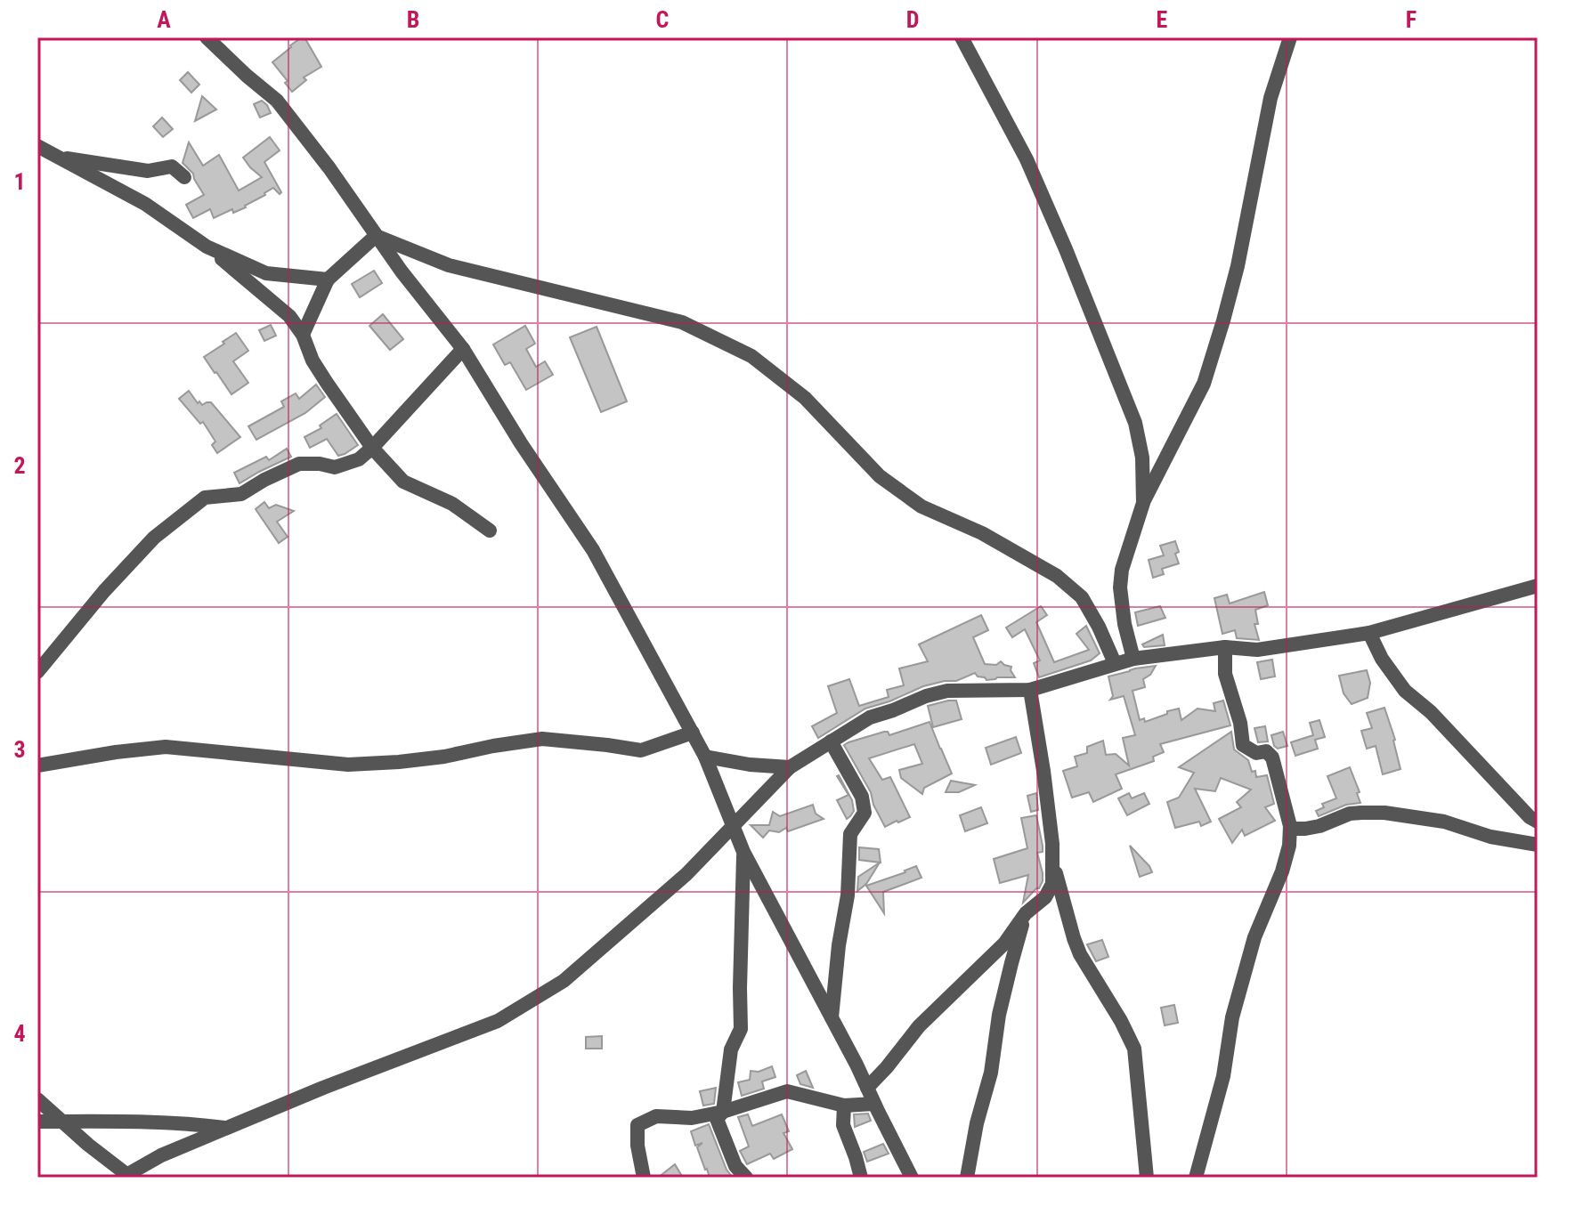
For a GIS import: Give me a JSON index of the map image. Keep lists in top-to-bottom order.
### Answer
{
  "grid": {
    "columns": [
      "A",
      "B",
      "C",
      "D",
      "E",
      "F"
    ],
    "rows": [
      "1",
      "2",
      "3",
      "4"
    ]
  }
}
